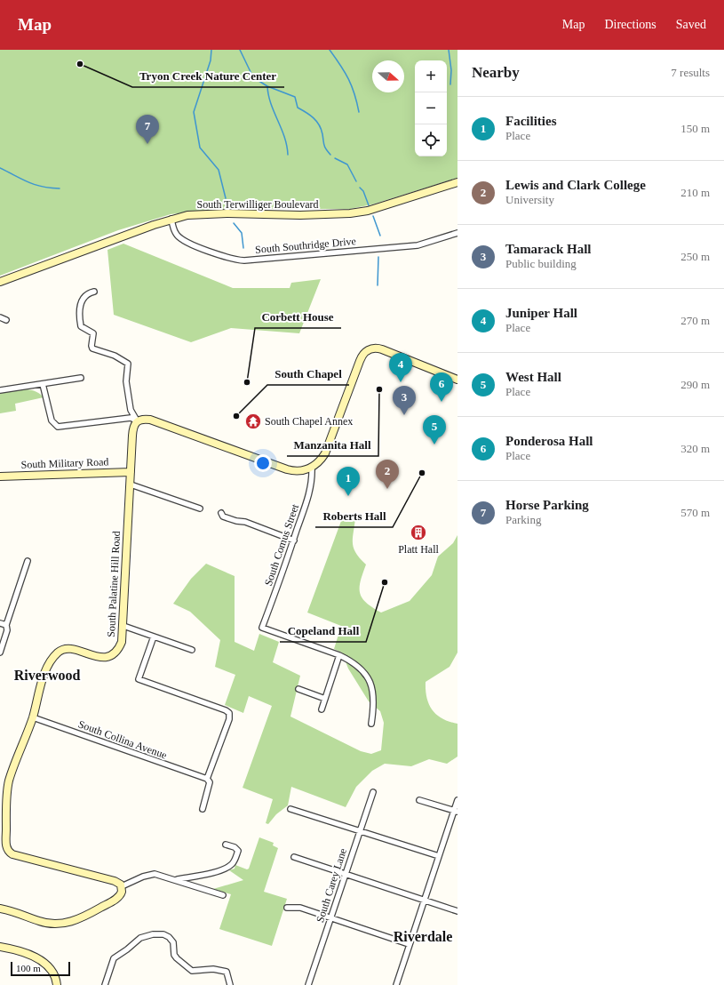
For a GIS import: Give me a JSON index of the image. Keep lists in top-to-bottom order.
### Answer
{
  "streets": {
    "street": [
      "South Terwilliger Boulevard",
      "South Southridge Drive",
      "South Military Road",
      "South Comus Street",
      "South Palatine Hill Road",
      "South Collina Avenue",
      "South Carey Lane"
    ]
  },
  "crossings": [
    ["South Terwilliger Boulevard", "South Southridge Drive"],
    ["South Military Road", "South Palatine Hill Road"],
    ["South Palatine Hill Road", "South Collina Avenue"]
  ],
  "districts": ["Riverwood", "Riverdale"],
  "places": {
    "other": [
      "Tryon Creek Nature Center",
      "Corbett House",
      "Manzanita Hall",
      "South Chapel",
      "Roberts Hall",
      "Copeland Hall"
    ],
    "temple": ["South Chapel Annex"],
    "building": ["Platt Hall"]
  },
  "scale_bar": "100 m",
  "north": "right",
  "page": {
    "header": "Map",
    "nav": ["Map", "Directions", "Saved"],
    "heading": ["Nearby", "7 results"],
    "map_buttons": ["+", "−"],
    "list": [
      {
        "mark": "1",
        "name": "Facilities",
        "note": "Place",
        "value": "150 m"
      },
      {
        "mark": "2",
        "name": "Lewis and Clark College",
        "note": "University",
        "value": "210 m"
      },
      {
        "mark": "3",
        "name": "Tamarack Hall",
        "note": "Public building",
        "value": "250 m"
      },
      {
        "mark": "4",
        "name": "Juniper Hall",
        "note": "Place",
        "value": "270 m"
      },
      {
        "mark": "5",
        "name": "West Hall",
        "note": "Place",
        "value": "290 m"
      },
      {
        "mark": "6",
        "name": "Ponderosa Hall",
        "note": "Place",
        "value": "320 m"
      },
      {
        "mark": "7",
        "name": "Horse Parking",
        "note": "Parking",
        "value": "570 m"
      }
    ],
    "pins": [
      "7",
      "4",
      "6",
      "3",
      "5",
      "2",
      "1"
    ],
    "scale": "100 m"
  }
}
